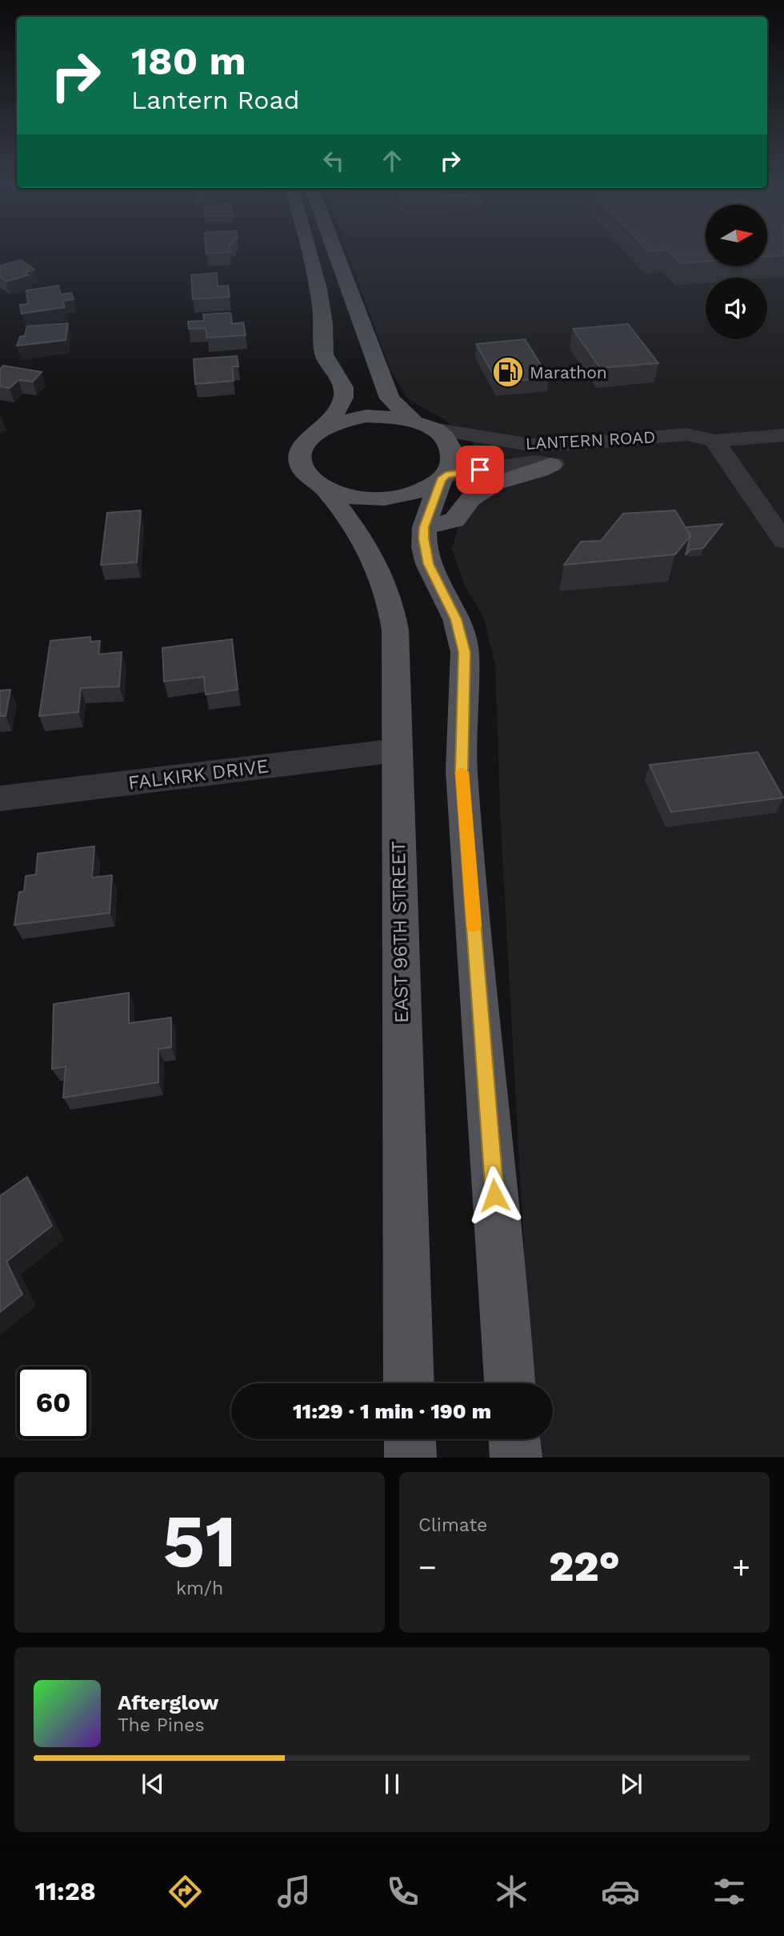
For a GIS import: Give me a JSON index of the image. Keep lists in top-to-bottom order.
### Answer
{
  "streets": {
    "main road": ["EAST 96TH STREET"],
    "street": ["LANTERN ROAD", "FALKIRK DRIVE"]
  },
  "crossings": [
    ["FALKIRK DRIVE", "EAST 96TH STREET"]
  ],
  "places": {
    "fuel station": ["Marathon"]
  },
  "north": "right",
  "page": {
    "turn": ["180 m", "Lantern Road"],
    "limit": "60",
    "trip": "11:29 · 1 min · 190 m",
    "tile": [
      ["51", "km/h"],
      "Climate"
    ],
    "heat": ["−", "22°", "+"],
    "song": ["Afterglow", "The Pines"],
    "tabs": "11:28"
  }
}
